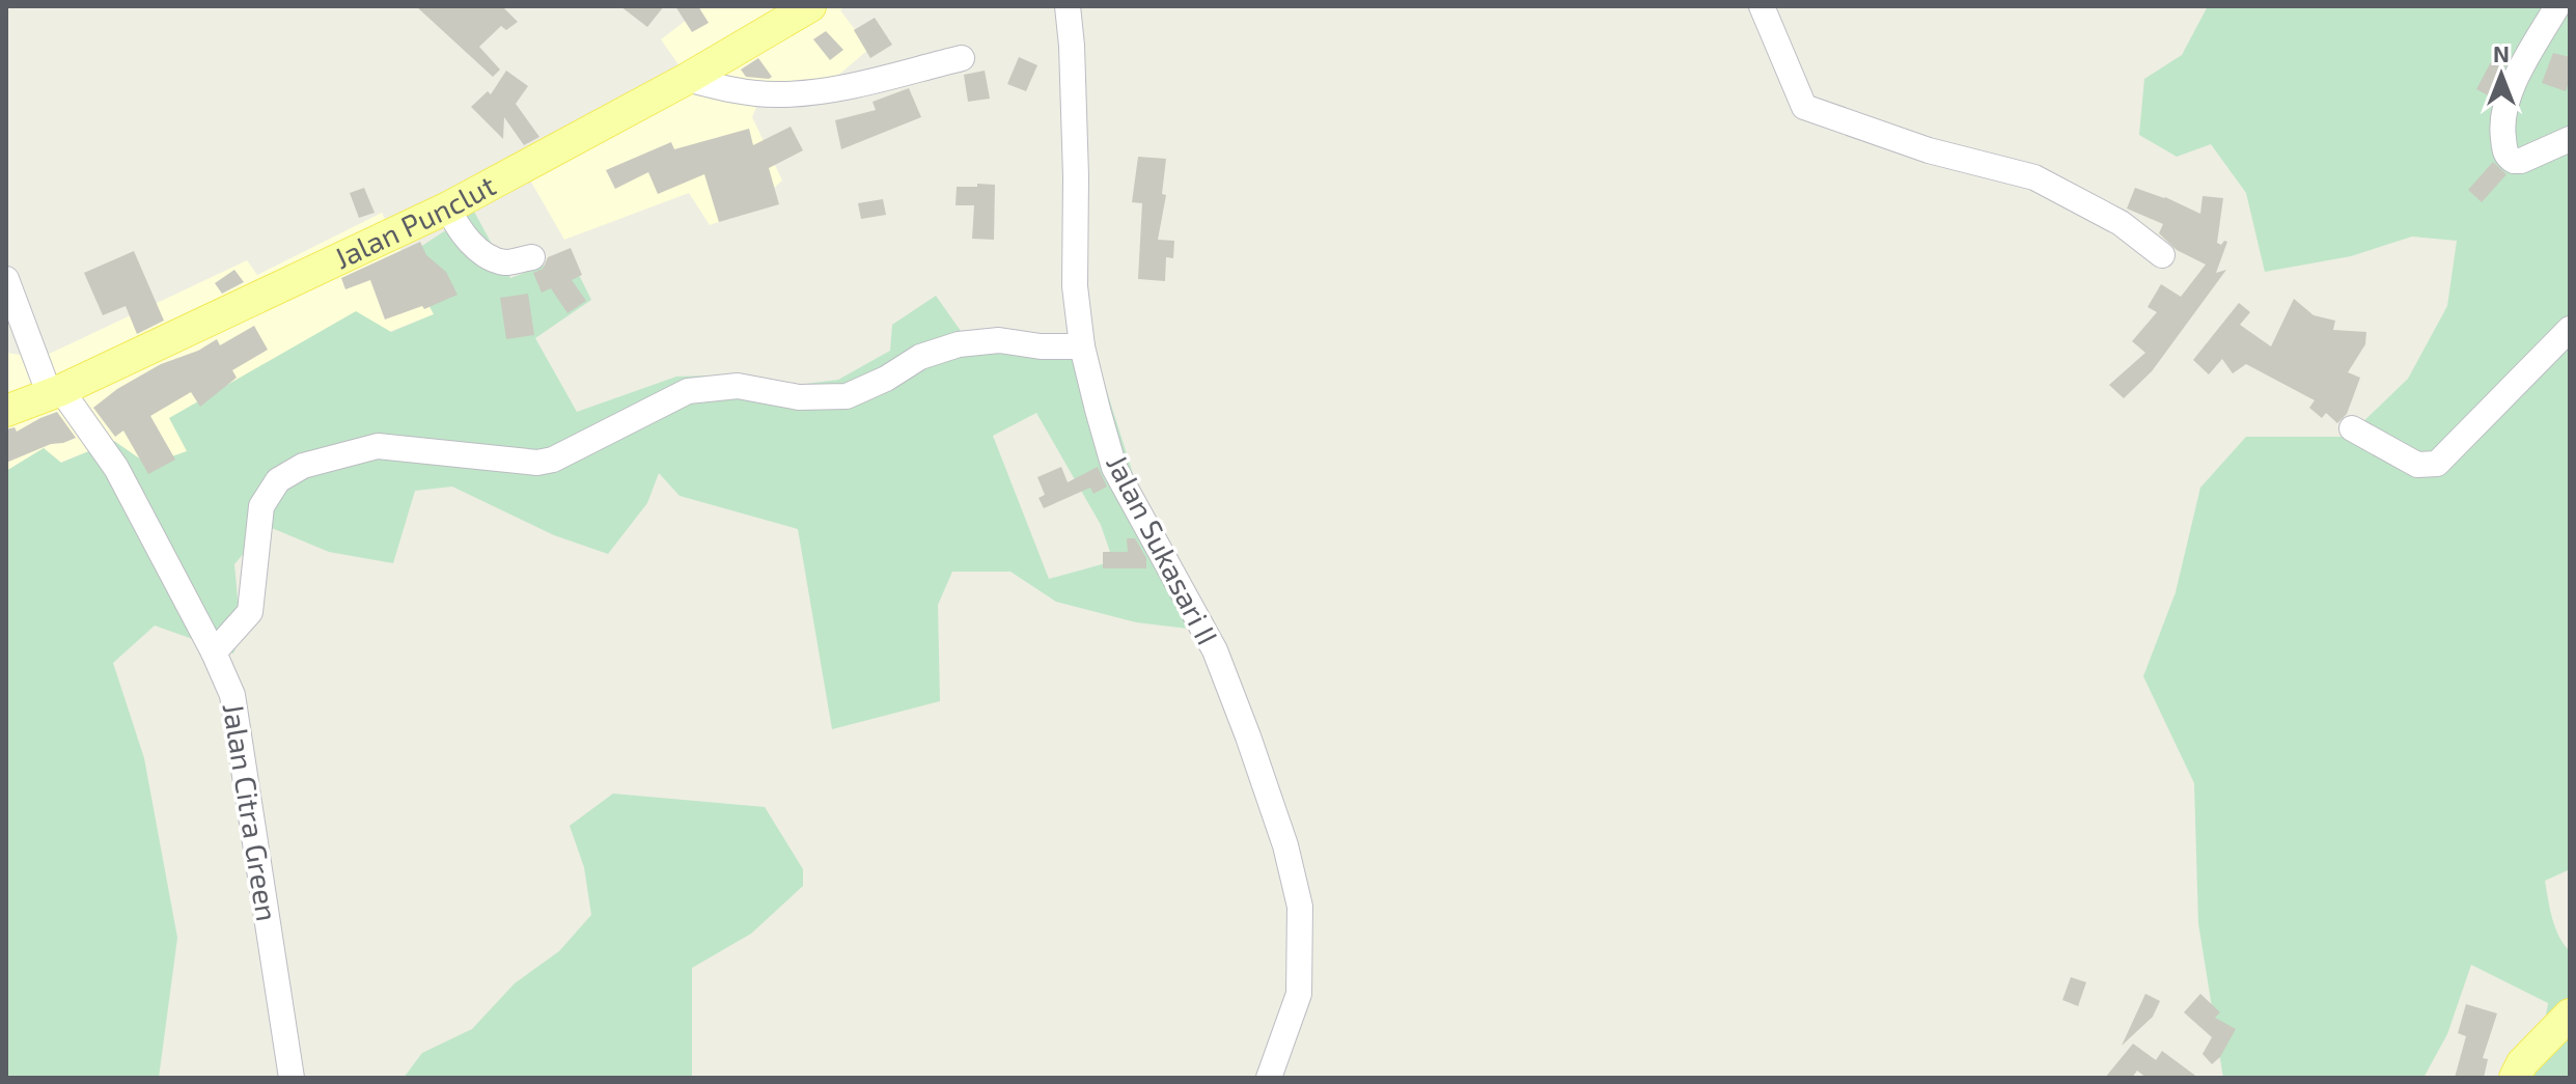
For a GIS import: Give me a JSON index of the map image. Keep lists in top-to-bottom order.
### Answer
{
  "streets": {
    "main road": ["Jalan Punclut"],
    "street": ["Jalan Sukasari II", "Jalan Citra Green"]
  },
  "crossings": [
    ["Jalan Punclut", "Jalan Citra Green"]
  ],
  "north": "top"
}
